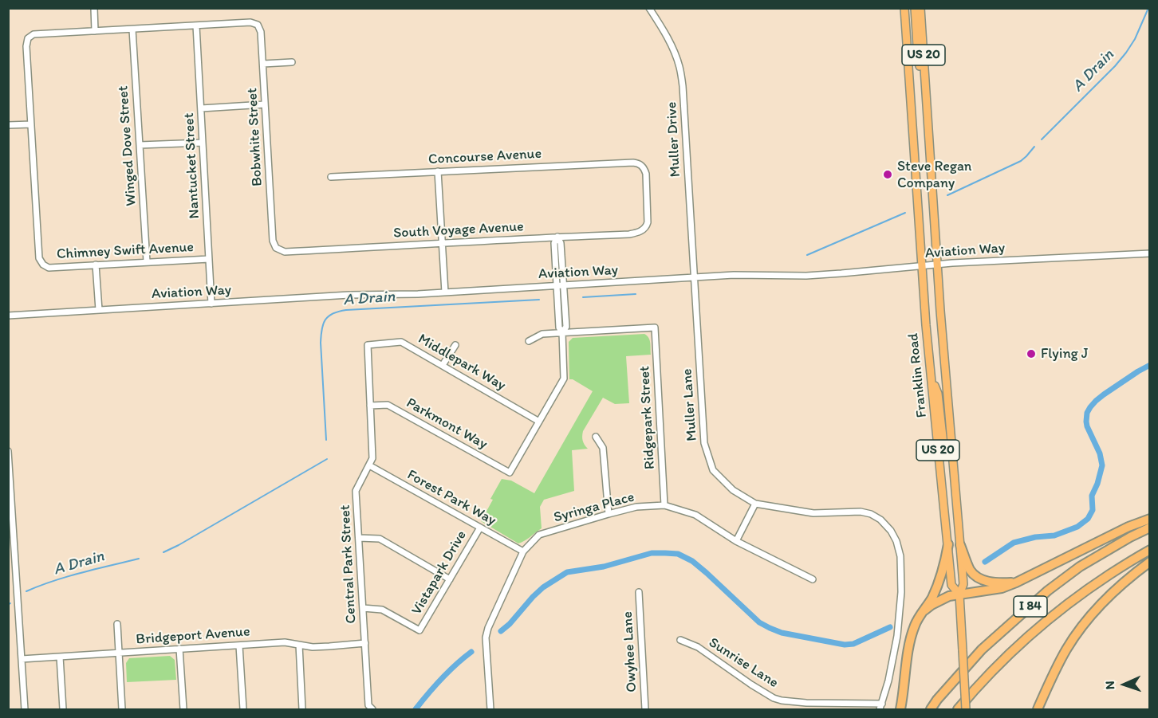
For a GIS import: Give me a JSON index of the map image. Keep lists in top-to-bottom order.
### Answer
{
  "streets": {
    "highway": ["US 20", "I 84"],
    "main road": ["Franklin Road"],
    "street": [
      "Bobwhite Street",
      "Muller Drive",
      "Winged Dove Street",
      "Concourse Avenue",
      "Nantucket Street",
      "South Voyage Avenue",
      "Chimney Swift Avenue",
      "Aviation Way",
      "Middlepark Way",
      "Muller Lane",
      "Ridgepark Street",
      "Parkmont Way",
      "Forest Park Way",
      "Syringa Place",
      "Central Park Street",
      "Vistapark Drive",
      "Bridgeport Avenue",
      "Owyhee Lane",
      "Sunrise Lane"
    ]
  },
  "crossings": [
    ["US 20", "Aviation Way"],
    ["US 20", "Franklin Road"],
    ["Bobwhite Street", "Nantucket Street"],
    ["Bobwhite Street", "South Voyage Avenue"],
    ["Muller Drive", "Aviation Way"],
    ["Muller Drive", "Muller Lane"],
    ["Winged Dove Street", "Chimney Swift Avenue"],
    ["Concourse Avenue", "South Voyage Avenue"],
    ["Nantucket Street", "Chimney Swift Avenue"],
    ["Nantucket Street", "Aviation Way"],
    ["Aviation Way", "Franklin Road"],
    ["Aviation Way", "Muller Lane"],
    ["Middlepark Way", "Parkmont Way"],
    ["Middlepark Way", "Central Park Street"],
    ["Muller Lane", "Sunrise Lane"],
    ["Ridgepark Street", "Syringa Place"],
    ["Parkmont Way", "Central Park Street"],
    ["Forest Park Way", "Syringa Place"],
    ["Forest Park Way", "Central Park Street"],
    ["Forest Park Way", "Vistapark Drive"],
    ["Central Park Street", "Vistapark Drive"],
    ["Central Park Street", "Bridgeport Avenue"]
  ],
  "water": ["A Drain"],
  "places": ["Steve Regan Company", "Flying J"],
  "north": "left"
}
